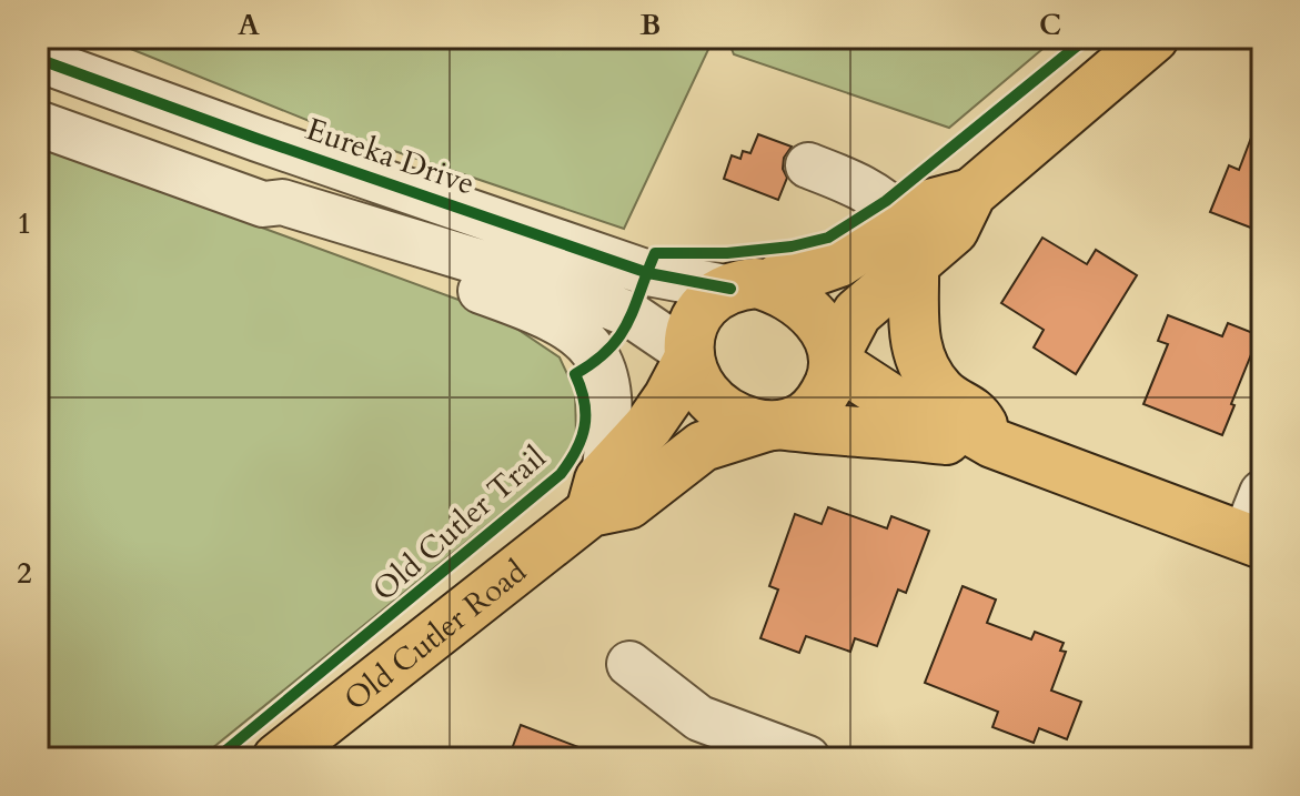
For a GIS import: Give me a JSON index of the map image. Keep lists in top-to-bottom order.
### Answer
{
  "streets": {
    "main road": ["Old Cutler Road"],
    "street": ["Eureka Drive"],
    "cycle path": ["Old Cutler Trail"]
  },
  "crossings": [
    ["Eureka Drive", "Old Cutler Road"]
  ],
  "grid": {
    "columns": ["A", "B", "C"],
    "rows": ["1", "2"]
  }
}
